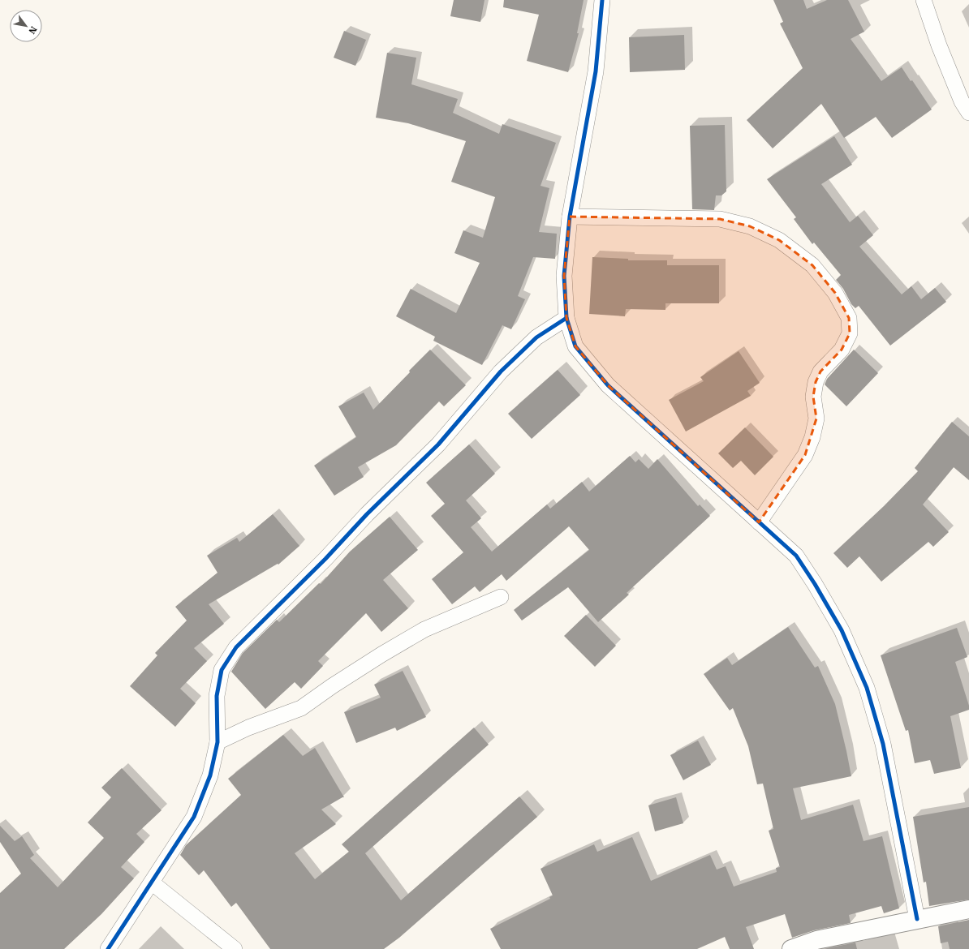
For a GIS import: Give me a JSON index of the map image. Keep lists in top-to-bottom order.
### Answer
{
  "north": "bottom right"
}
